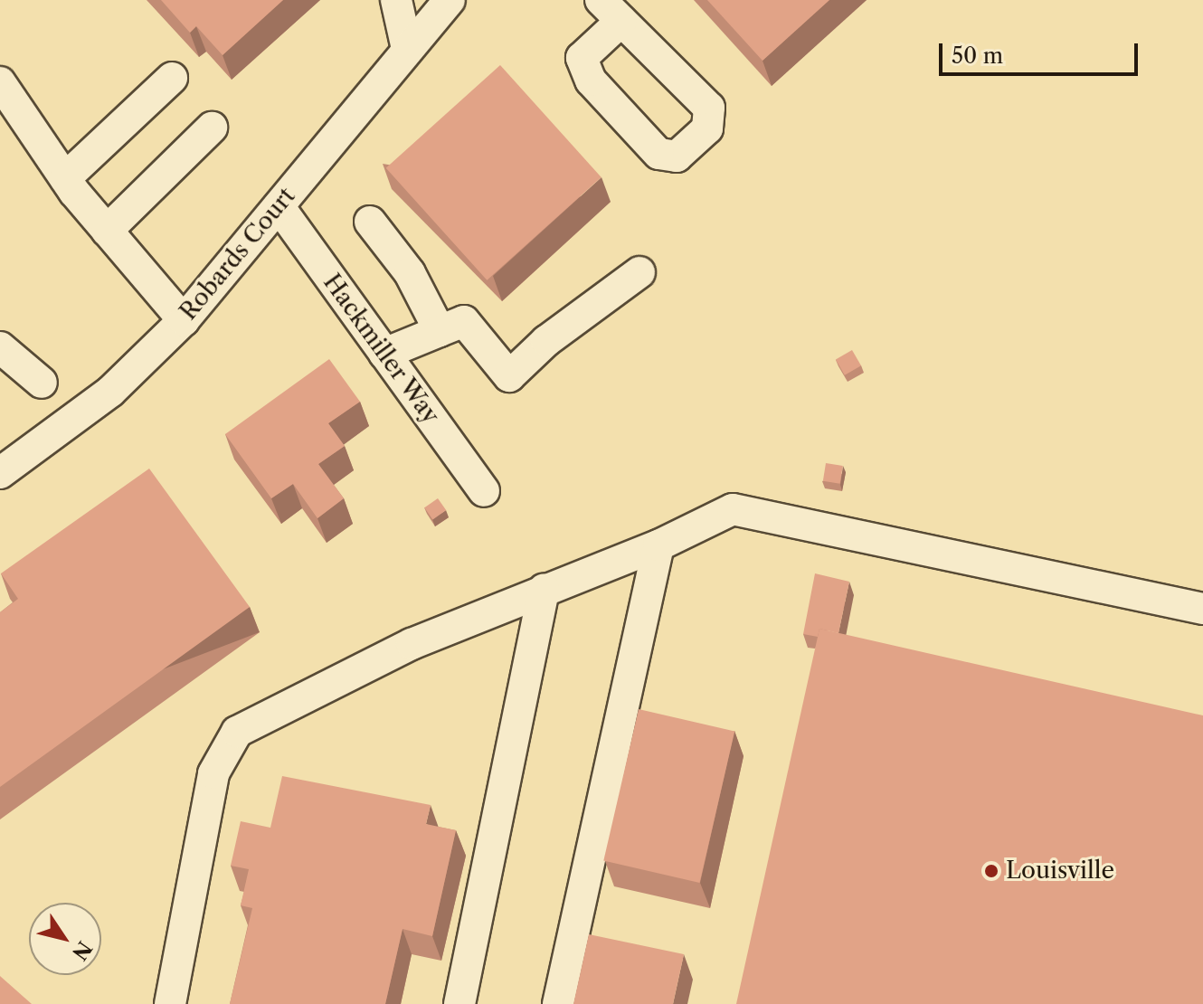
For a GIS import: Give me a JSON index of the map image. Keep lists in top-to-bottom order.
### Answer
{
  "streets": {
    "street": ["Robards Court", "Hackmiller Way"]
  },
  "crossings": [
    ["Robards Court", "Hackmiller Way"]
  ],
  "places": ["Louisville"],
  "scale_bar": "50 m",
  "north": "bottom right"
}
